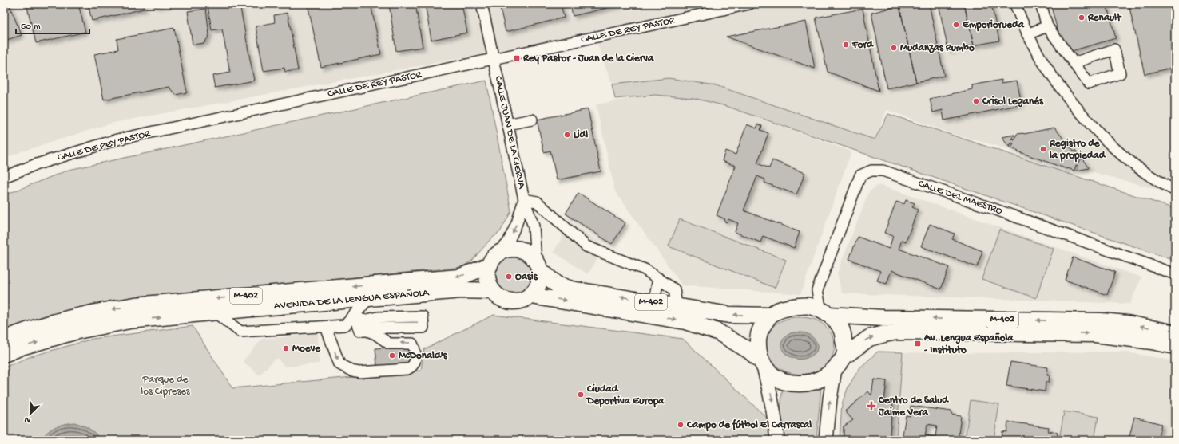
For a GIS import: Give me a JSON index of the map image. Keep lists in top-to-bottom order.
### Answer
{
  "streets": {
    "highway": ["M-402", "AVENIDA DE LA LENGUA ESPAÑOLA"],
    "street": ["CALLE DE REY PASTOR", "CALLE JUAN DE LA CIERVA", "CALLE DEL MAESTRO"]
  },
  "crossings": [
    ["CALLE DE REY PASTOR", "CALLE JUAN DE LA CIERVA"],
    ["CALLE JUAN DE LA CIERVA", "M-402"],
    ["CALLE JUAN DE LA CIERVA", "AVENIDA DE LA LENGUA ESPAÑOLA"],
    ["CALLE DEL MAESTRO", "M-402"],
    ["M-402", "AVENIDA DE LA LENGUA ESPAÑOLA"]
  ],
  "parks": ["Parque de los Cipreses"],
  "places": {
    "other": [
      "Renault",
      "Emporiorueda",
      "Ford",
      "Mudanzas Rumbo",
      "Crisol Leganés",
      "Lidl",
      "Registro de la propiedad",
      "Oasis",
      "Moeve",
      "McDonald's",
      "Ciudad Deportiva Europa",
      "Campo de fútbol El Carrascal"
    ],
    "transit": ["Rey Pastor - Juan de la Cierva", "Av. Lengua Española - Instituto"],
    "health": ["Centro de Salud Jaime Vera"]
  },
  "scale_bar": "50 m",
  "north": "bottom left"
}
